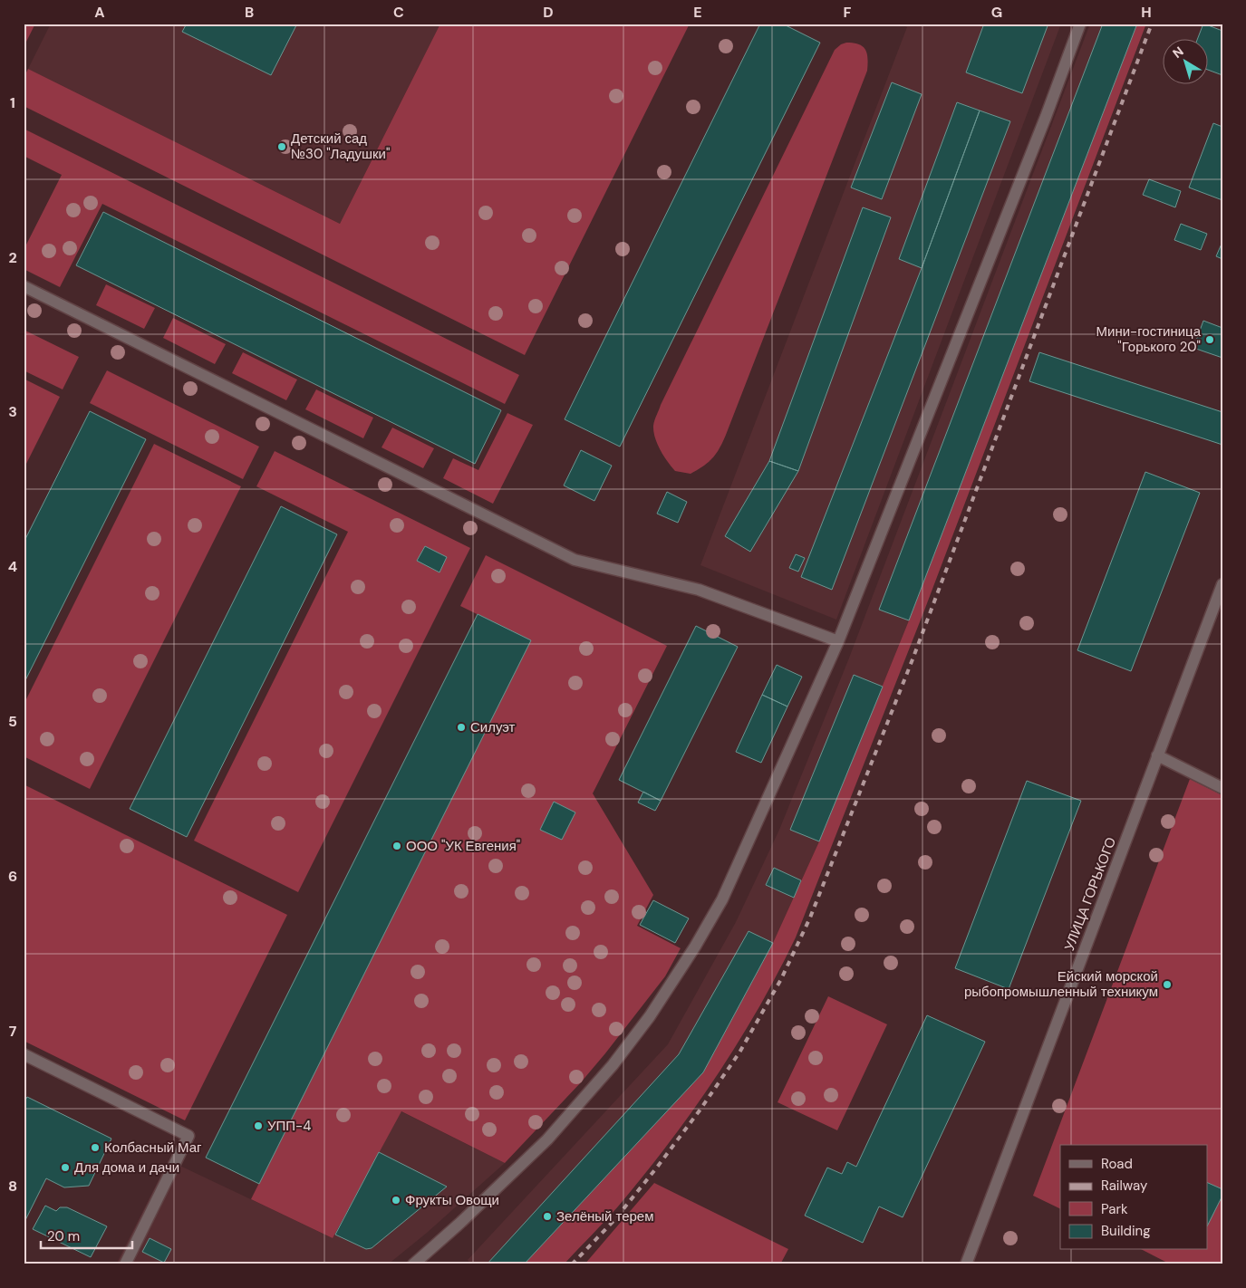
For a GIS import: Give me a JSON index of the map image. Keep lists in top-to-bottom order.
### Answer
{
  "streets": {
    "street": ["УЛИЦА ГОРЬКОГО"]
  },
  "places": [
    "Детский сад №30 \"Ладушки\"",
    "Мини-гостиница \"Горького 20\"",
    "Силуэт",
    "ООО \"УК Евгения\"",
    "Ейский морской рыбопромышленный техникум",
    "УПП-4",
    "Колбасный Маг",
    "Для дома и дачи",
    "Фрукты Овощи",
    "Зелёный терем"
  ],
  "legend": [
    "Road",
    "Railway",
    "Park",
    "Building"
  ],
  "scale_bar": "20 m",
  "north": "top left",
  "grid": {
    "columns": [
      "A",
      "B",
      "C",
      "D",
      "E",
      "F",
      "G",
      "H"
    ],
    "rows": [
      "1",
      "2",
      "3",
      "4",
      "5",
      "6",
      "7",
      "8"
    ]
  }
}
